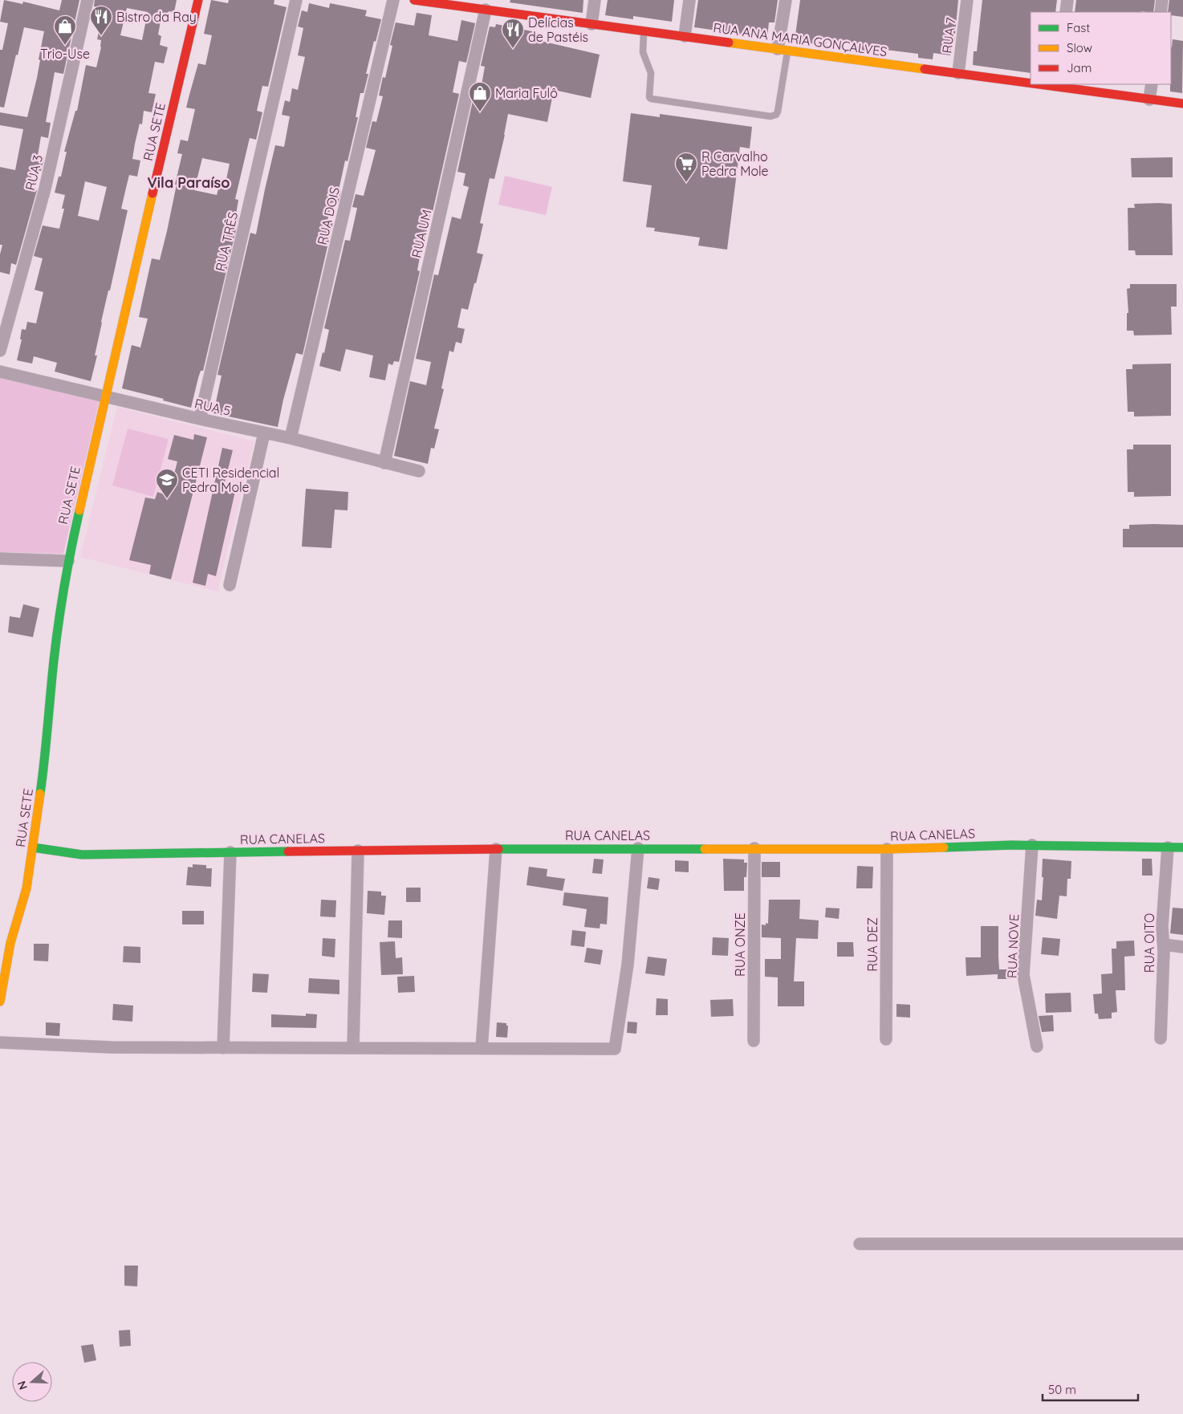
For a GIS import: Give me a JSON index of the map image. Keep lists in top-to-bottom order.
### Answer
{
  "streets": {
    "street": [
      "RUA 7",
      "RUA ANA MARIA GONÇALVES",
      "RUA SETE",
      "RUA 3",
      "RUA DOIS",
      "RUA UM",
      "RUA TRÊS",
      "RUA 5",
      "RUA CANELAS",
      "RUA OITO",
      "RUA ONZE",
      "RUA DEZ",
      "RUA NOVE"
    ]
  },
  "crossings": [
    ["RUA 7", "RUA ANA MARIA GONÇALVES"],
    ["RUA ANA MARIA GONÇALVES", "RUA UM"],
    ["RUA SETE", "RUA 5"],
    ["RUA SETE", "RUA CANELAS"],
    ["RUA DOIS", "RUA 5"],
    ["RUA UM", "RUA 5"],
    ["RUA TRÊS", "RUA 5"],
    ["RUA CANELAS", "RUA OITO"],
    ["RUA CANELAS", "RUA ONZE"],
    ["RUA CANELAS", "RUA DEZ"],
    ["RUA CANELAS", "RUA NOVE"]
  ],
  "districts": ["Vila Paraíso"],
  "places": {
    "restaurant": ["Bistro da Ray", "Delícias de Pastéis"],
    "shop": ["Trio-Use", "Maria Fulô"],
    "supermarket": ["R Carvalho Pedra Mole"],
    "school or university": ["CETI Residencial Pedra Mole"]
  },
  "legend": ["Fast", "Slow", "Jam"],
  "scale_bar": "50 m",
  "north": "left"
}
